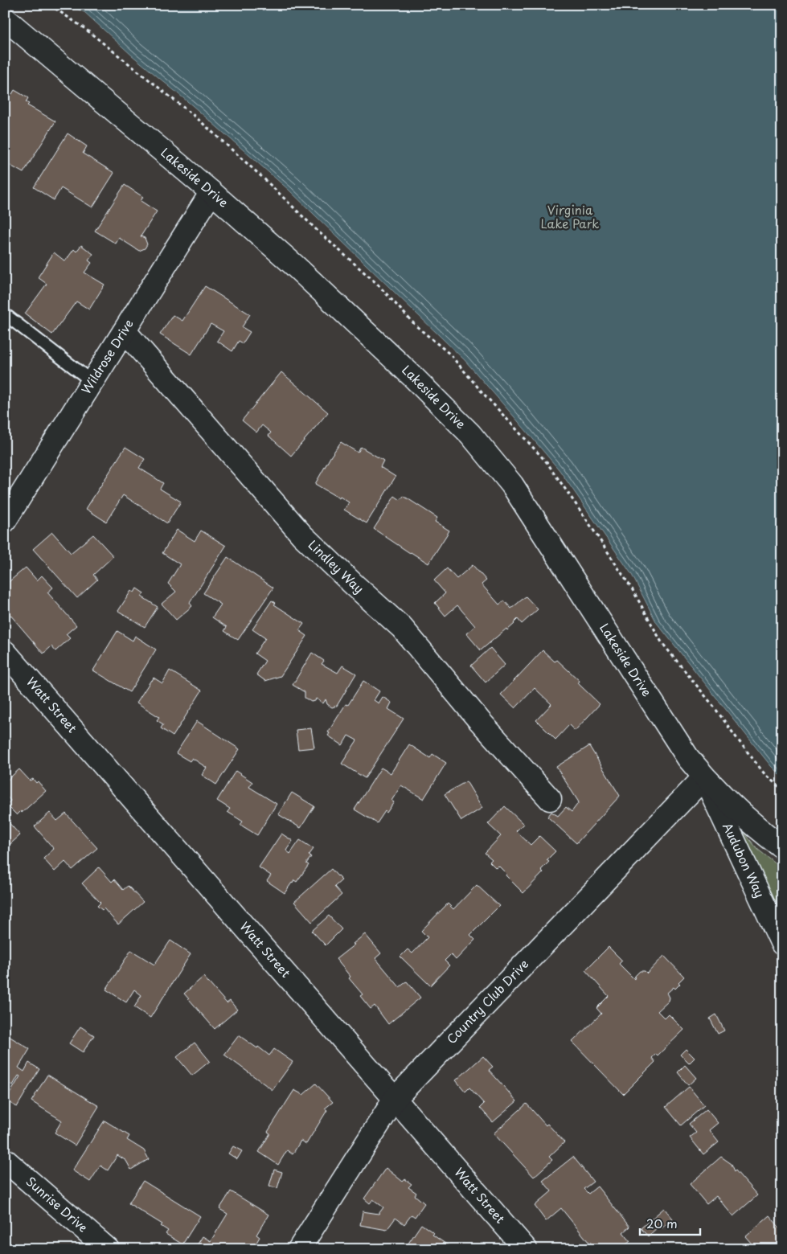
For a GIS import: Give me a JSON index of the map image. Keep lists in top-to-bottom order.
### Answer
{
  "streets": {
    "street": [
      "Lakeside Drive",
      "Wildrose Drive",
      "Lindley Way",
      "Watt Street",
      "Audubon Way",
      "Country Club Drive",
      "Sunrise Drive"
    ]
  },
  "crossings": [
    ["Lakeside Drive", "Wildrose Drive"],
    ["Lakeside Drive", "Audubon Way"],
    ["Lakeside Drive", "Country Club Drive"],
    ["Wildrose Drive", "Lindley Way"],
    ["Watt Street", "Country Club Drive"],
    ["Audubon Way", "Country Club Drive"]
  ],
  "parks": ["Virginia Lake Park"],
  "scale_bar": "20 m"
}
